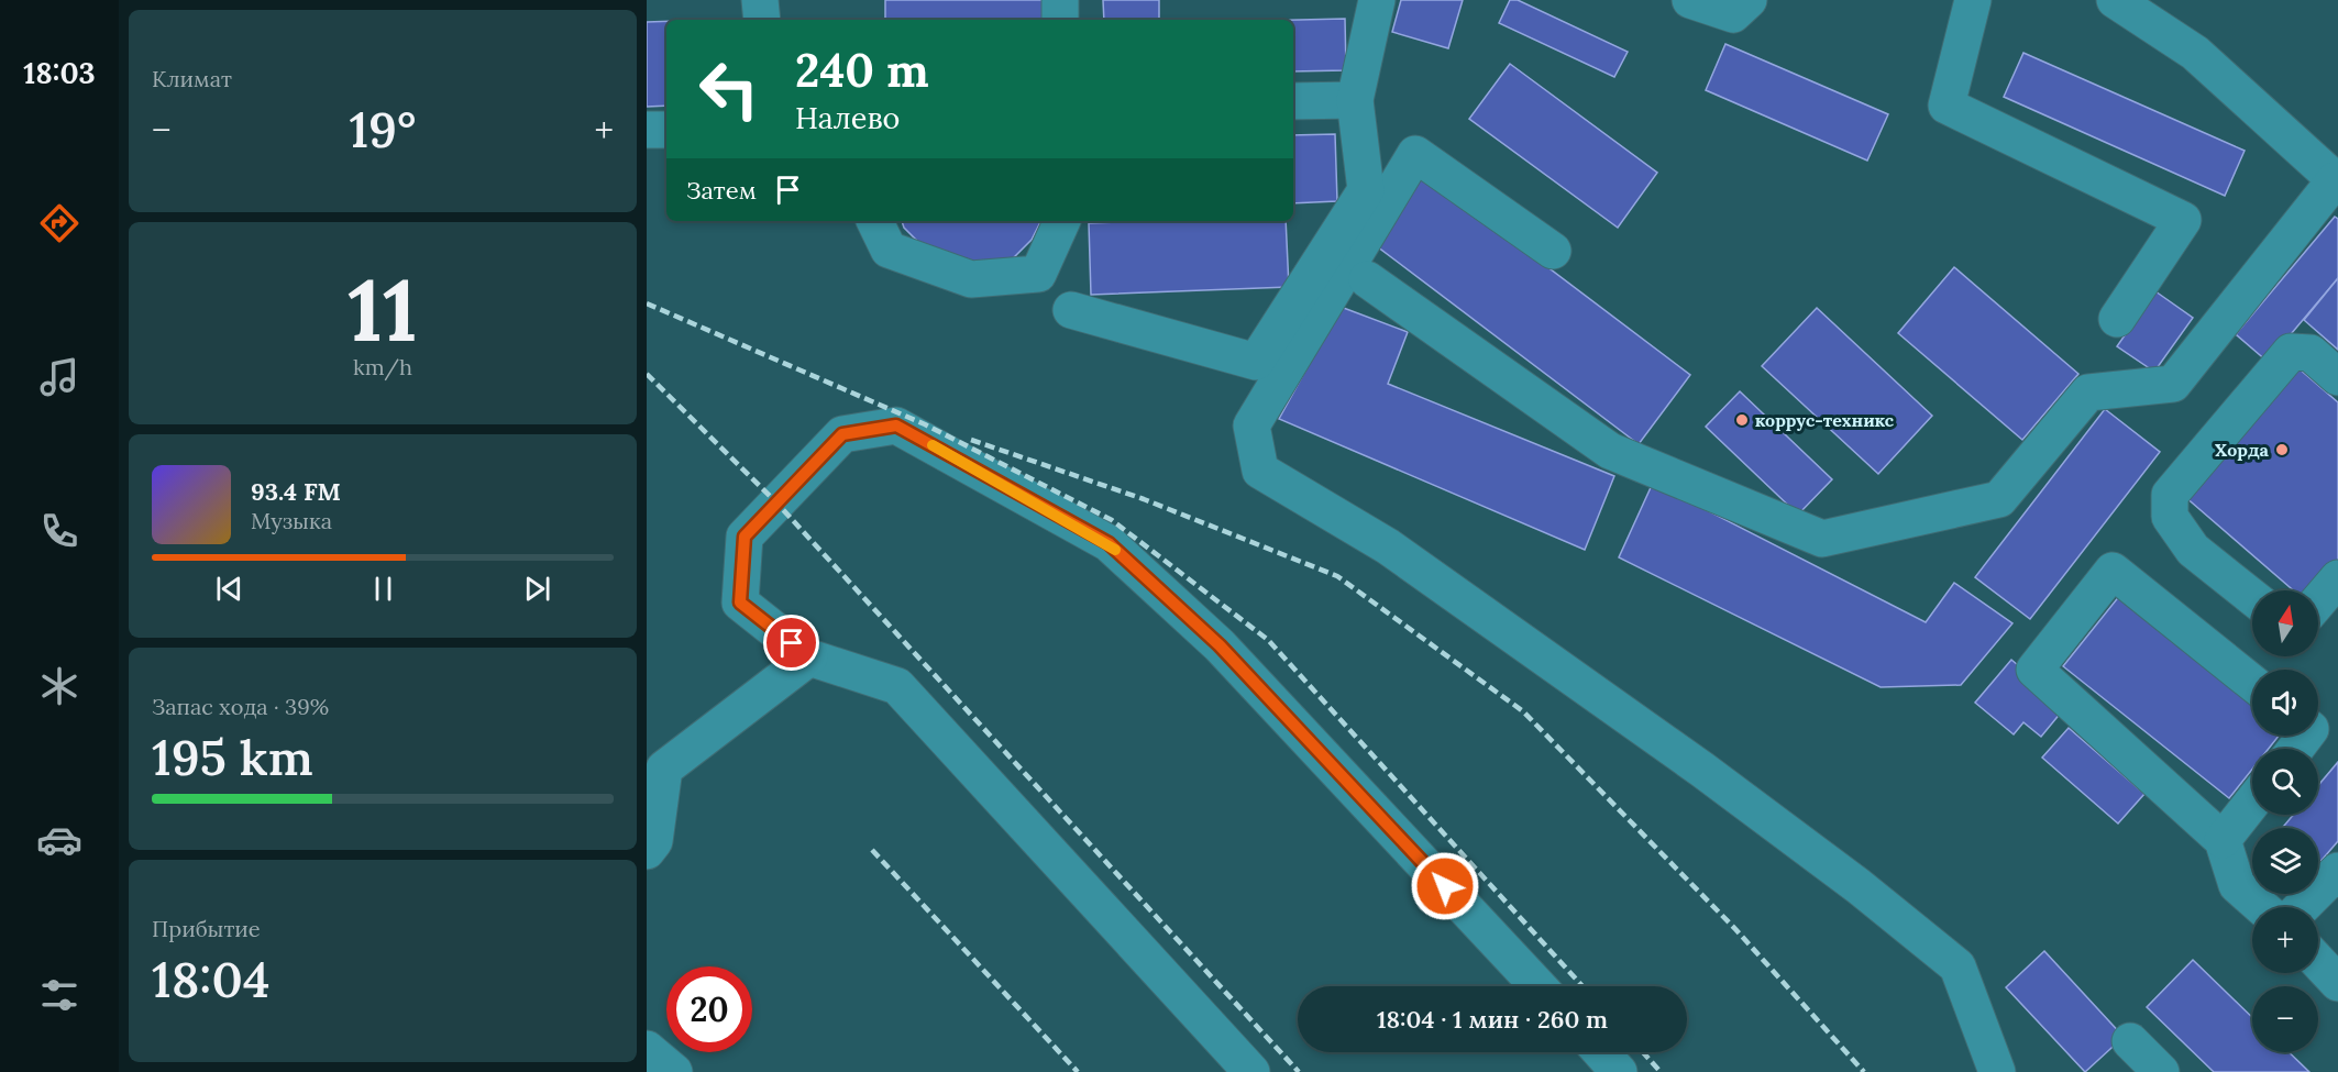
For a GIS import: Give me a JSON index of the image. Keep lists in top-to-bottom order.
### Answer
{
  "places": ["коррус-техникс", "Хорда"],
  "north": "top",
  "page": {
    "tabs": "18:03",
    "tile": [
      "Климат",
      ["11", "km/h"],
      ["Запас хода · 39%", "195 km"],
      ["Прибытие", "18:04"]
    ],
    "turn": ["240 m", "Налево"],
    "heat": ["−", "19°", "+"],
    "then": "Затем",
    "song": ["93.4 FM", "Музыка"],
    "map_buttons": ["+", "−"],
    "limit": "20",
    "trip": "18:04 · 1 мин · 260 m"
  }
}
